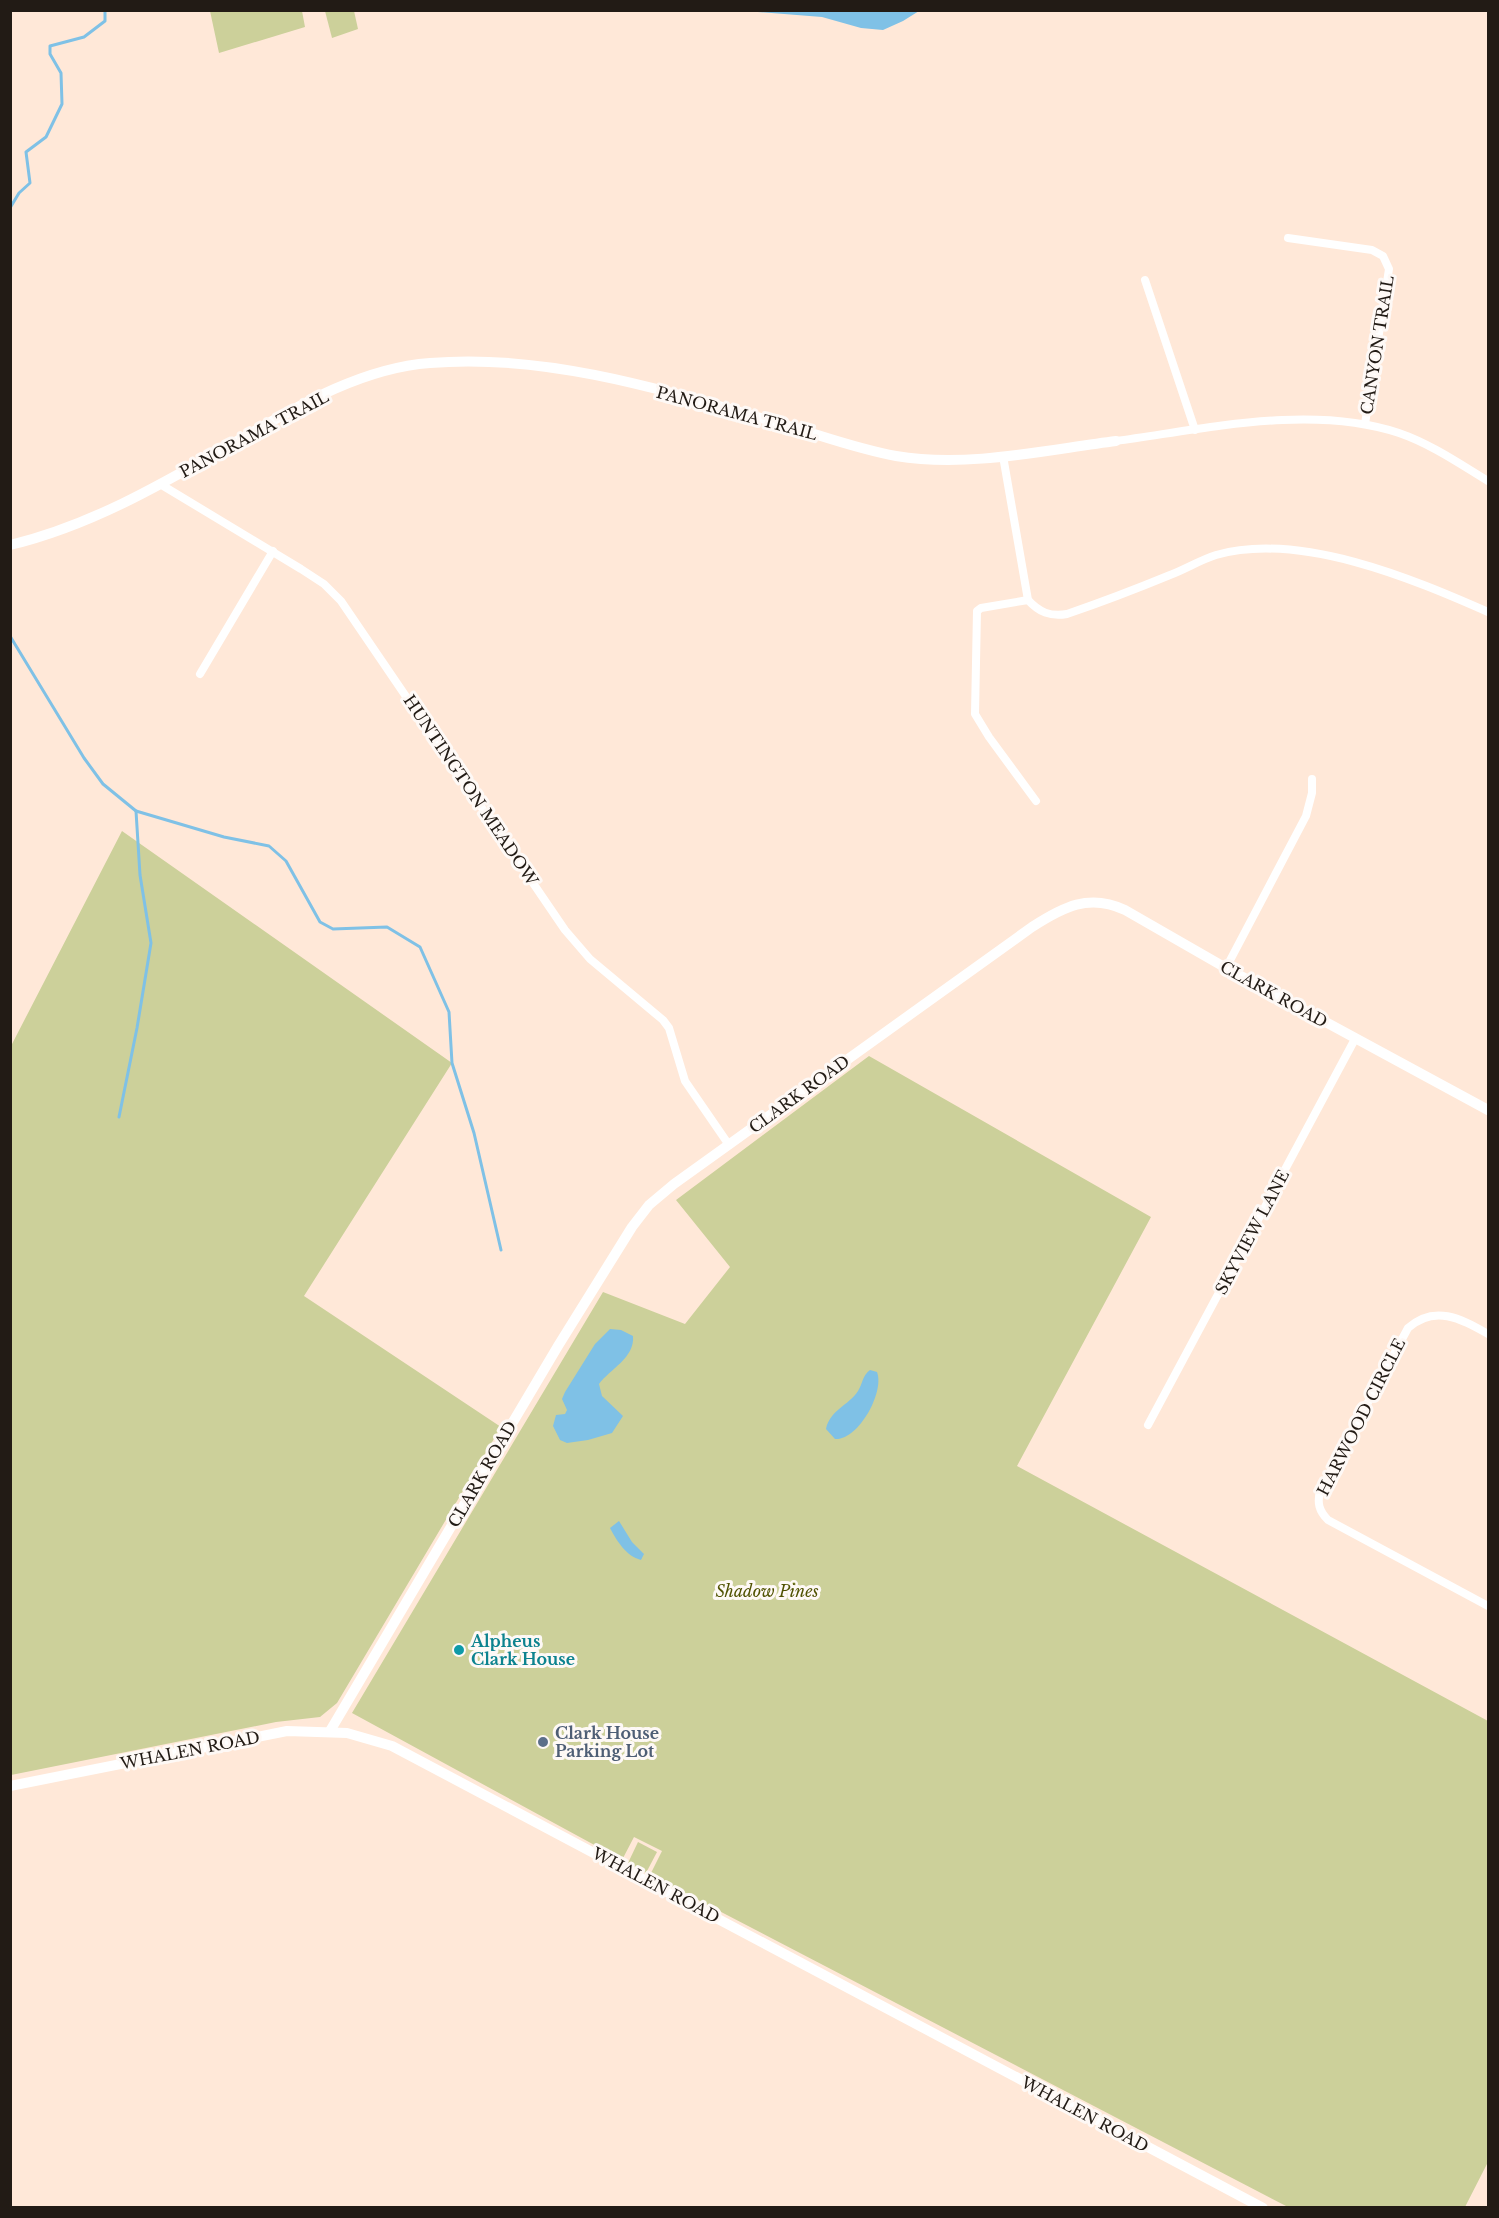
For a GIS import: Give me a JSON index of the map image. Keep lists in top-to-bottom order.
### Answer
{
  "streets": {
    "street": [
      "CANYON TRAIL",
      "PANORAMA TRAIL",
      "HUNTINGTON MEADOW",
      "CLARK ROAD",
      "SKYVIEW LANE",
      "HARWOOD CIRCLE",
      "WHALEN ROAD"
    ]
  },
  "crossings": [
    ["CANYON TRAIL", "PANORAMA TRAIL"],
    ["PANORAMA TRAIL", "HUNTINGTON MEADOW"],
    ["HUNTINGTON MEADOW", "CLARK ROAD"],
    ["CLARK ROAD", "SKYVIEW LANE"],
    ["CLARK ROAD", "WHALEN ROAD"]
  ],
  "parks": ["Shadow Pines"],
  "places": ["Alpheus Clark House", "Clark House Parking Lot"]
}
